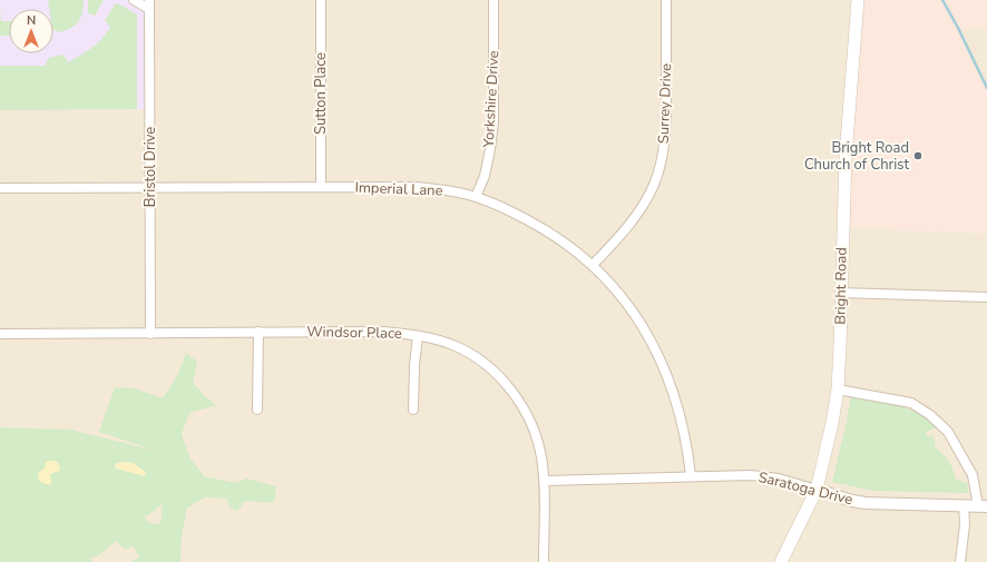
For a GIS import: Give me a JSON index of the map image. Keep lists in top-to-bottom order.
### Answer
{
  "streets": {
    "main road": ["Bright Road"],
    "street": [
      "Sutton Place",
      "Yorkshire Drive",
      "Surrey Drive",
      "Bristol Drive",
      "Imperial Lane",
      "Windsor Place",
      "Saratoga Drive"
    ]
  },
  "crossings": [
    ["Sutton Place", "Imperial Lane"],
    ["Yorkshire Drive", "Imperial Lane"],
    ["Surrey Drive", "Imperial Lane"],
    ["Bristol Drive", "Imperial Lane"],
    ["Bristol Drive", "Windsor Place"],
    ["Imperial Lane", "Saratoga Drive"],
    ["Bright Road", "Saratoga Drive"],
    ["Windsor Place", "Saratoga Drive"]
  ],
  "places": ["Bright Road Church of Christ"],
  "north": "top"
}
